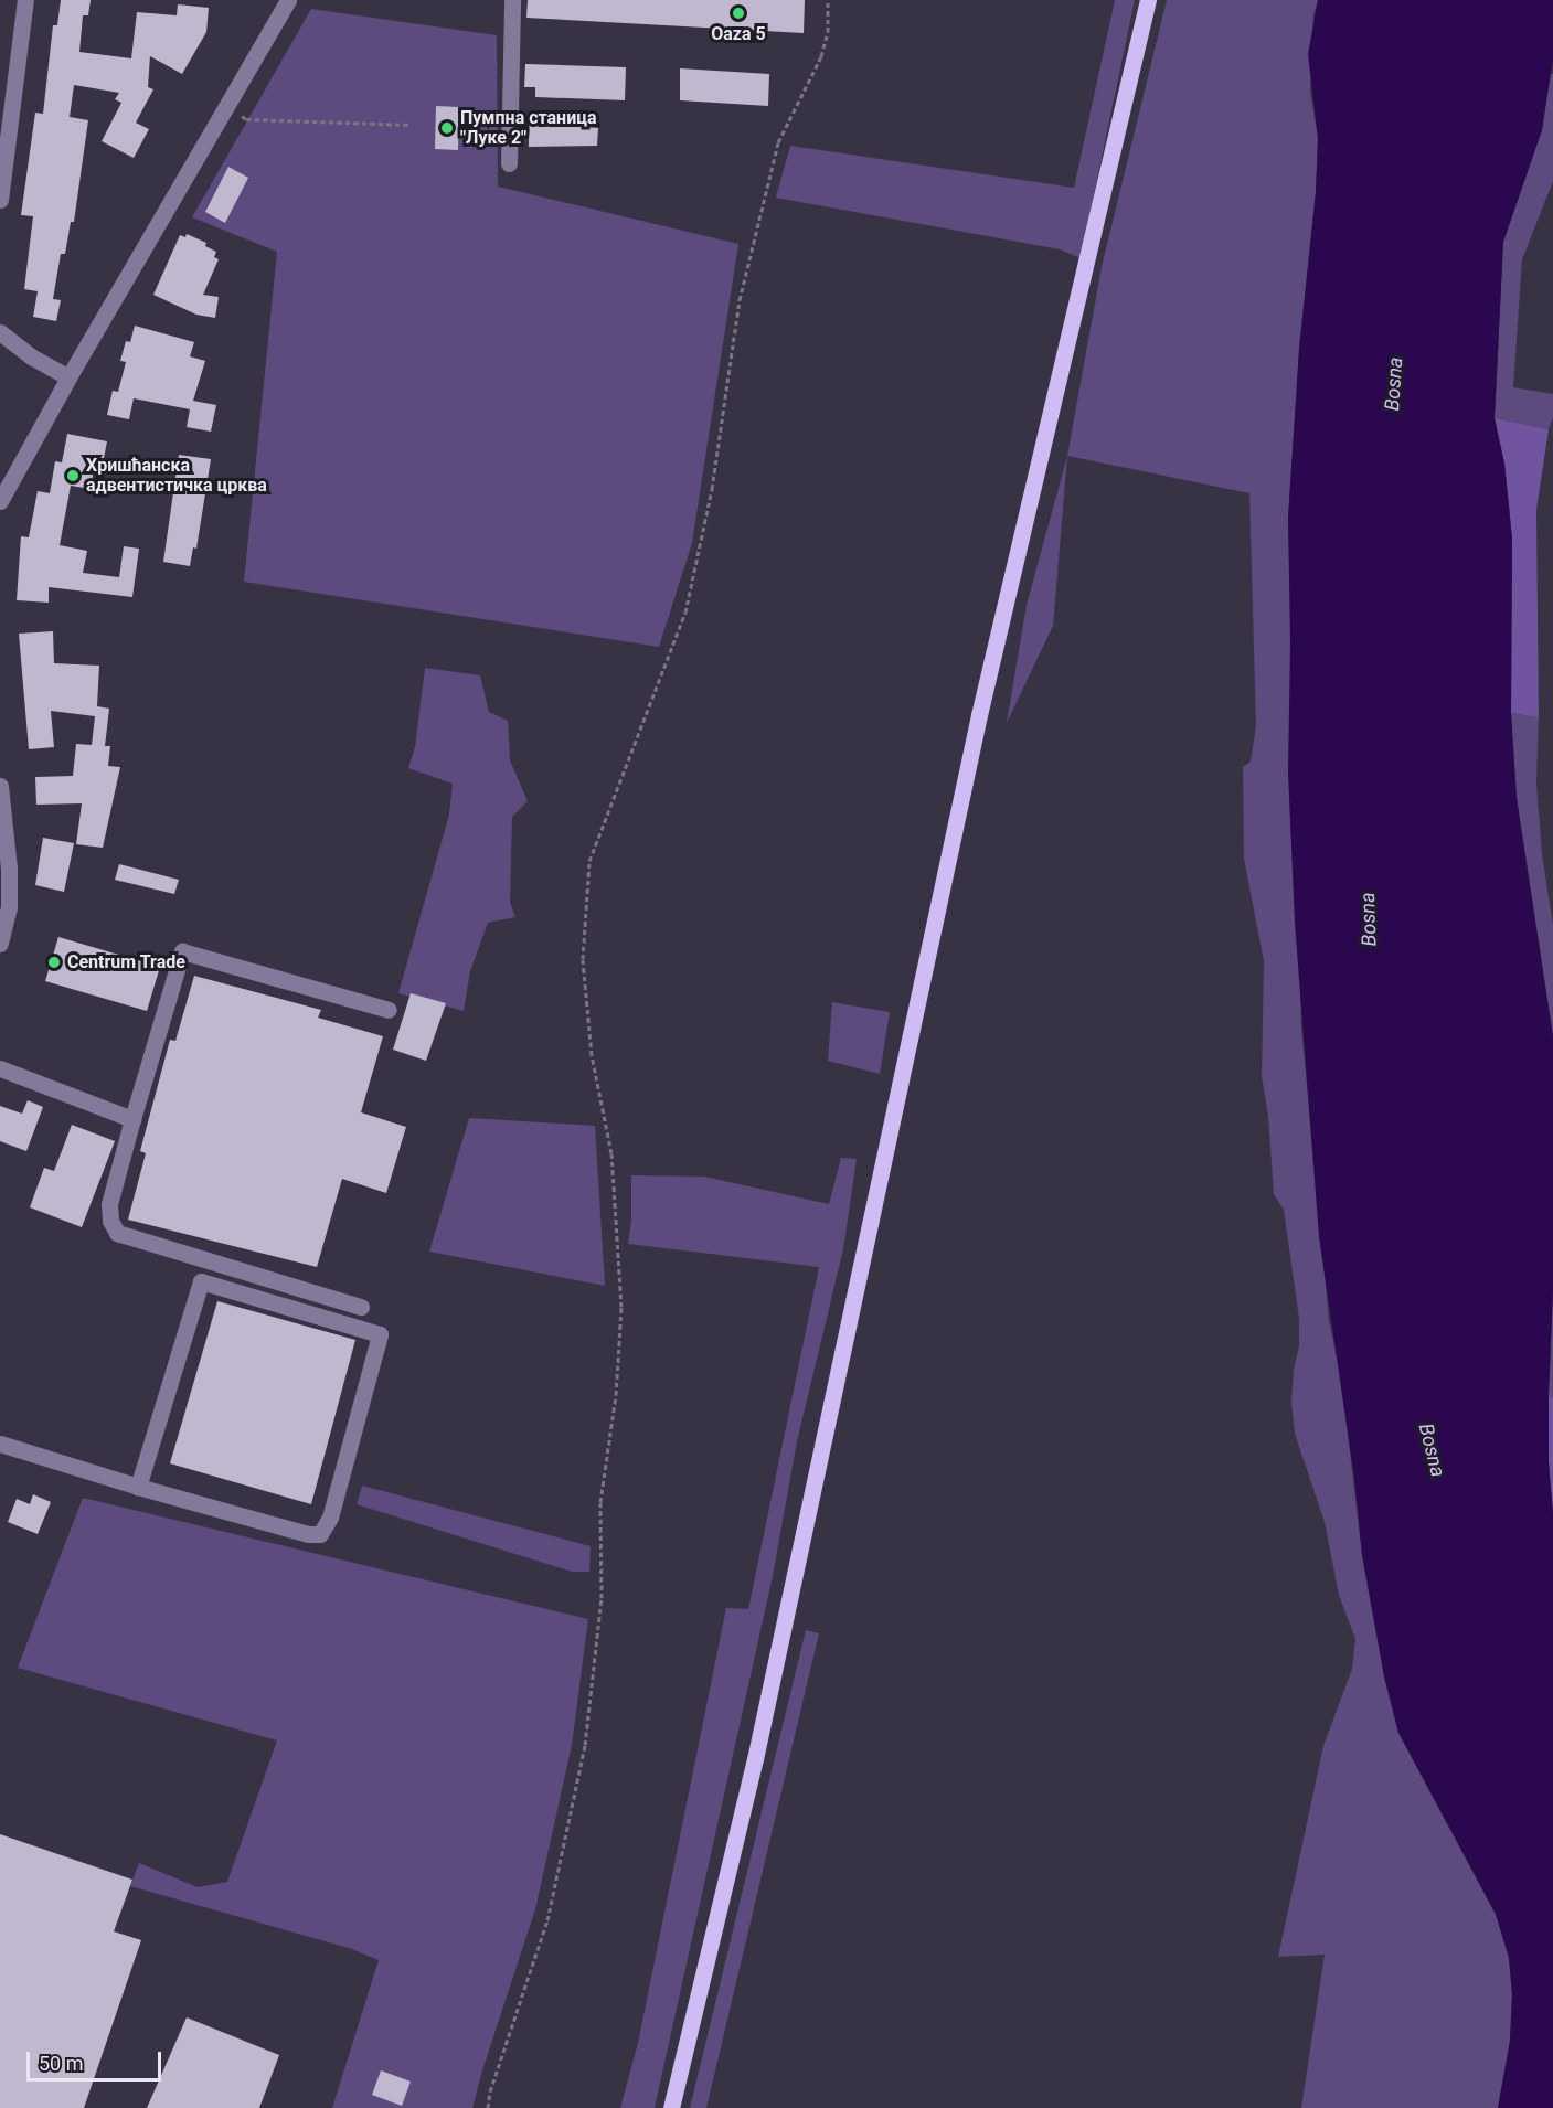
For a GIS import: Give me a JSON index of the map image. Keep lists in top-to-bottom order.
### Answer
{
  "water": ["Bosna"],
  "places": [
    "Oaza 5",
    "Пумпна станица \"Луке 2\"",
    "Хришћанска адвентистичка црква",
    "Centrum Trade"
  ],
  "scale_bar": "50 m"
}
